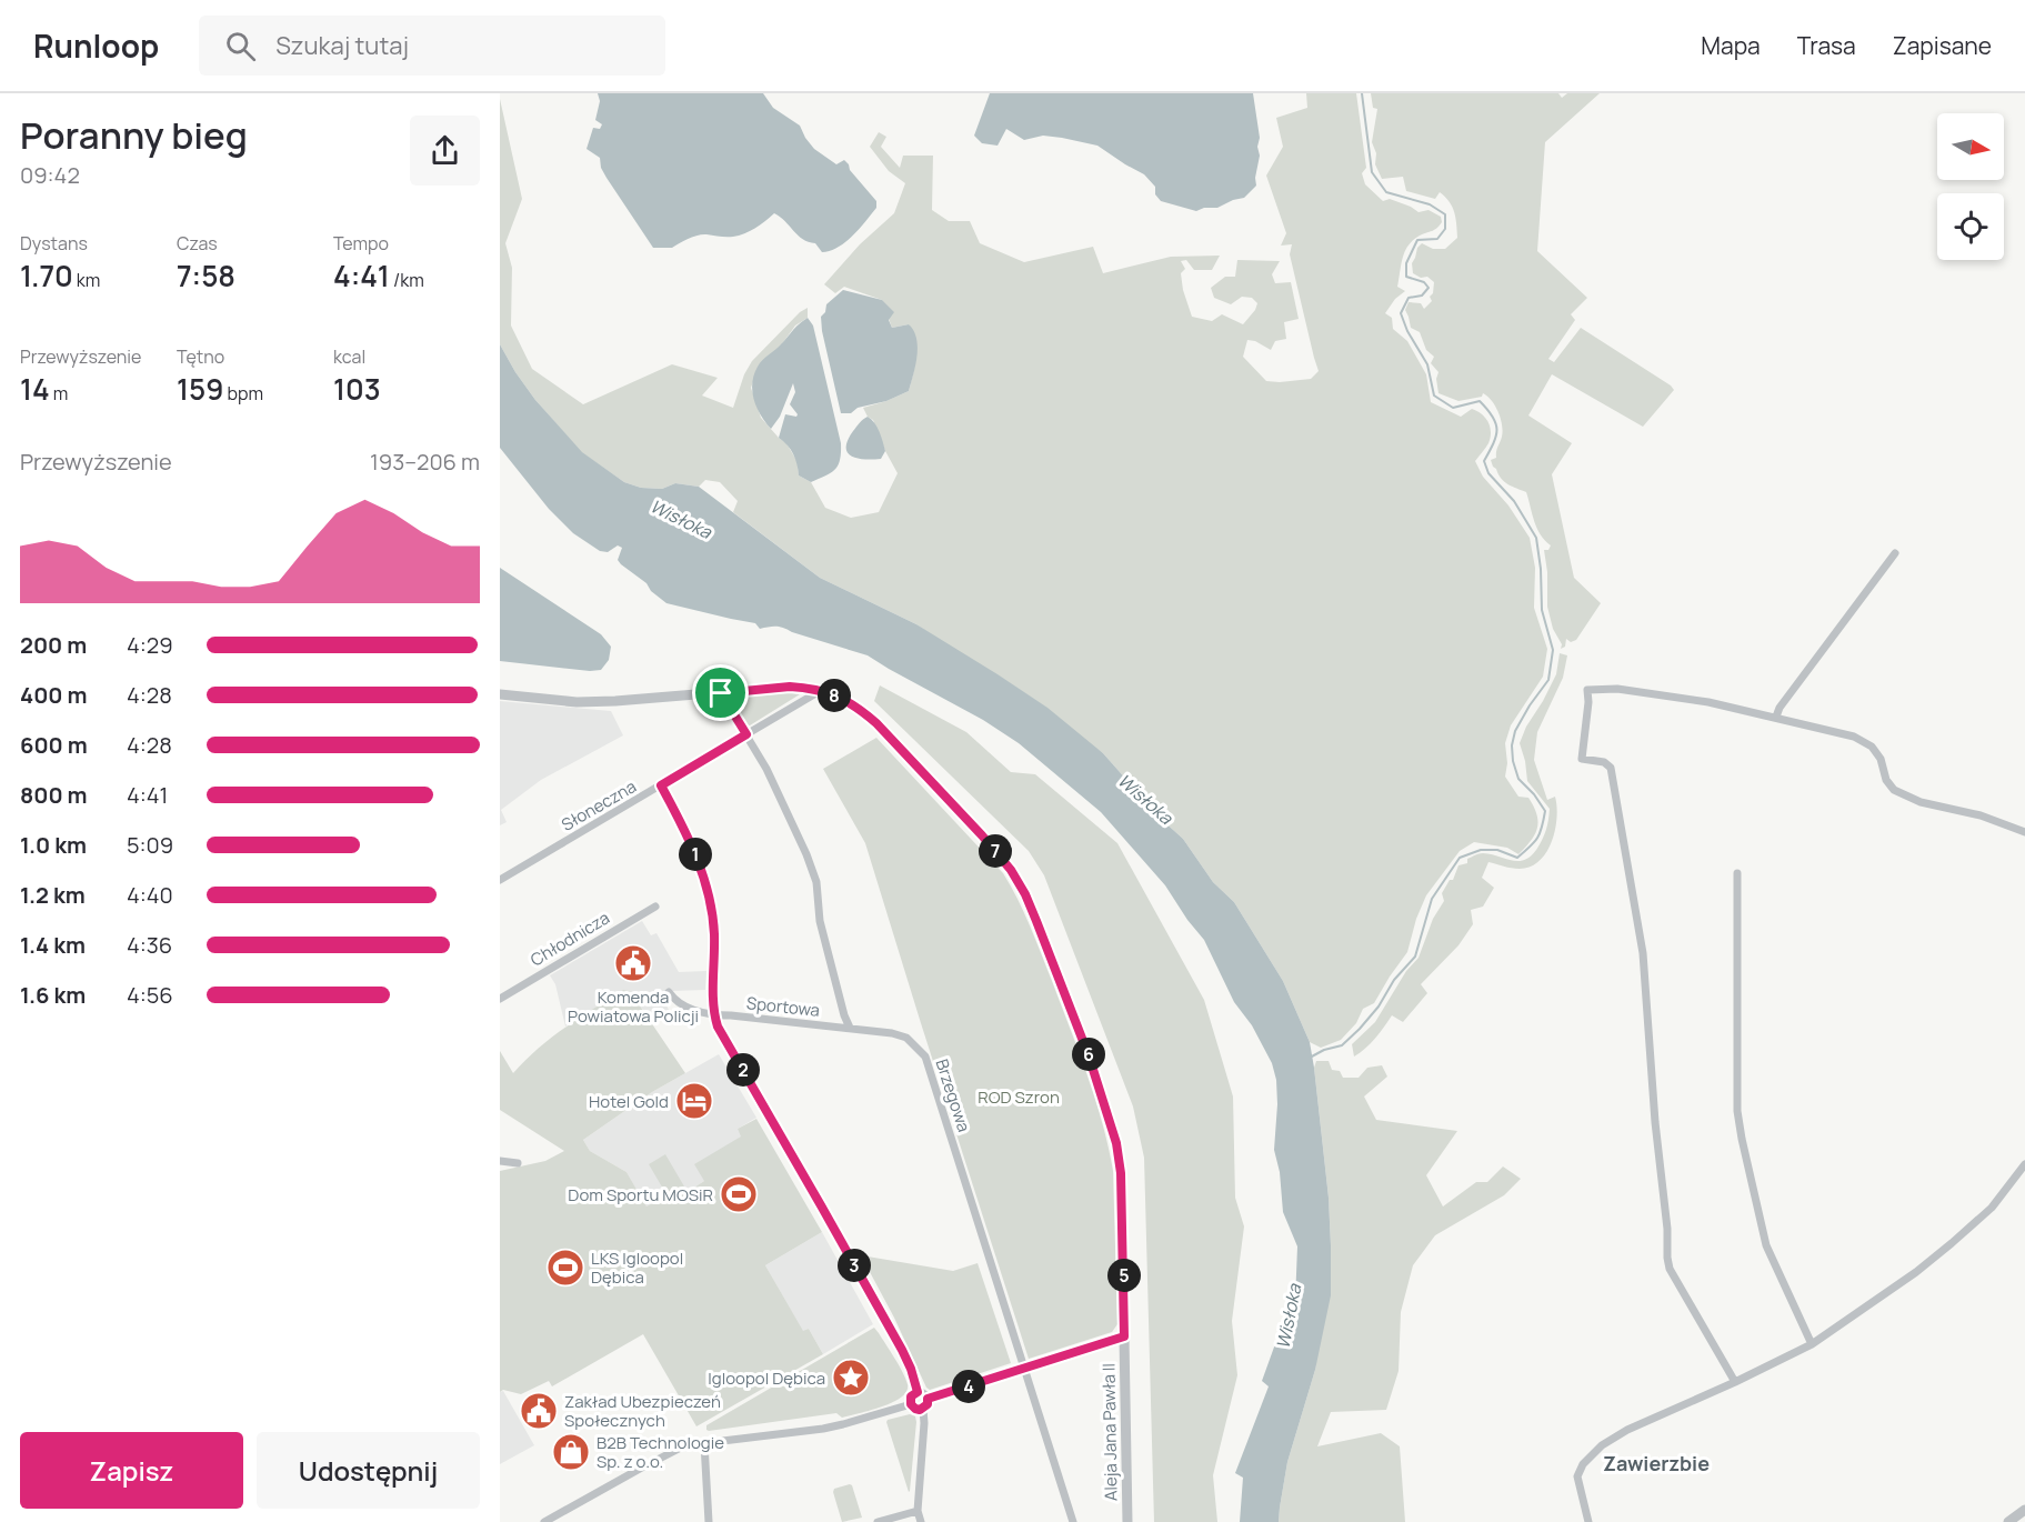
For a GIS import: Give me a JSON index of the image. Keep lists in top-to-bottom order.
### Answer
{
  "streets": {
    "street": [
      "Słoneczna",
      "Chłodnicza",
      "Sportowa",
      "Brzegowa",
      "Aleja Jana Pawła II"
    ]
  },
  "crossings": [
    ["Słoneczna", "Aleja Jana Pawła II"],
    ["Sportowa", "Brzegowa"]
  ],
  "districts": ["Zawierzbie"],
  "water": ["Wisłoka"],
  "parks": ["ROD Szron"],
  "places": {
    "public building": ["Komenda Powiatowa Policji", "Zakład Ubezpieczeń Społecznych"],
    "hotel": ["Hotel Gold"],
    "sports": ["Dom Sportu MOSiR", "LKS Igloopol Dębica"],
    "place": ["Igloopol Dębica"],
    "shop": ["B2B Technologie Sp. z o.o."]
  },
  "north": "right",
  "page": {
    "header": "Runloop",
    "search": "Szukaj tutaj",
    "nav": ["Mapa", "Trasa", "Zapisane"],
    "heading": ["Poranny bieg", "09:42"],
    "stats": [
      ["Dystans", "1.70 km"],
      ["Czas", "7:58"],
      ["Tempo", "4:41 /km"],
      ["Przewyższenie", "14 m"],
      ["Tętno", "159 bpm"],
      ["kcal", "103"]
    ],
    "chart": ["Przewyższenie", "193–206 m"],
    "list": [
      {
        "name": "200 m",
        "note": "4:29"
      },
      {
        "name": "400 m",
        "note": "4:28"
      },
      {
        "name": "600 m",
        "note": "4:28"
      },
      {
        "name": "800 m",
        "note": "4:41"
      },
      {
        "name": "1.0 km",
        "note": "5:09"
      },
      {
        "name": "1.2 km",
        "note": "4:40"
      },
      {
        "name": "1.4 km",
        "note": "4:36"
      },
      {
        "name": "1.6 km",
        "note": "4:56"
      }
    ],
    "pins": [
      "8",
      "7",
      "1",
      "6",
      "2",
      "3",
      "5",
      "4"
    ],
    "buttons": ["Zapisz", "Udostępnij"]
  }
}
